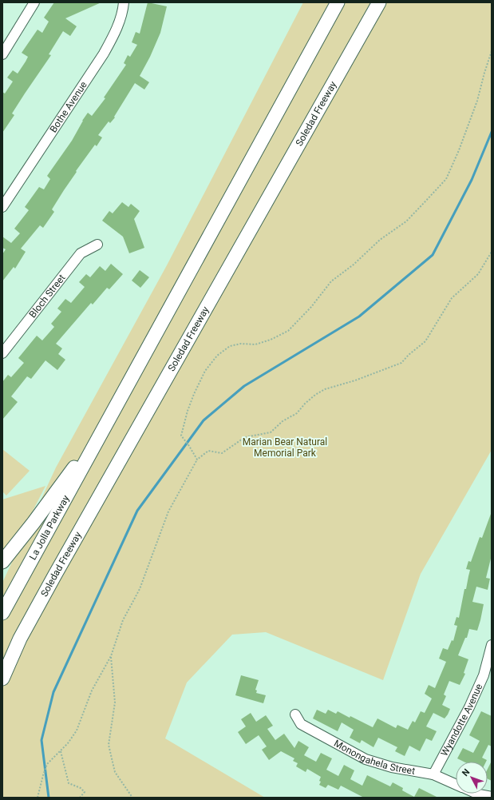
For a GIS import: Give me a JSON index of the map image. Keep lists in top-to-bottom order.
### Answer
{
  "streets": {
    "highway": ["Soledad Freeway", "La Jolla Parkway"],
    "street": [
      "Bothe Avenue",
      "Bloch Street",
      "Wyandotte Avenue",
      "Monongahela Street"
    ]
  },
  "crossings": [
    ["Wyandotte Avenue", "Monongahela Street"]
  ],
  "parks": ["Marian Bear Natural Memorial Park"],
  "north": "top left"
}
